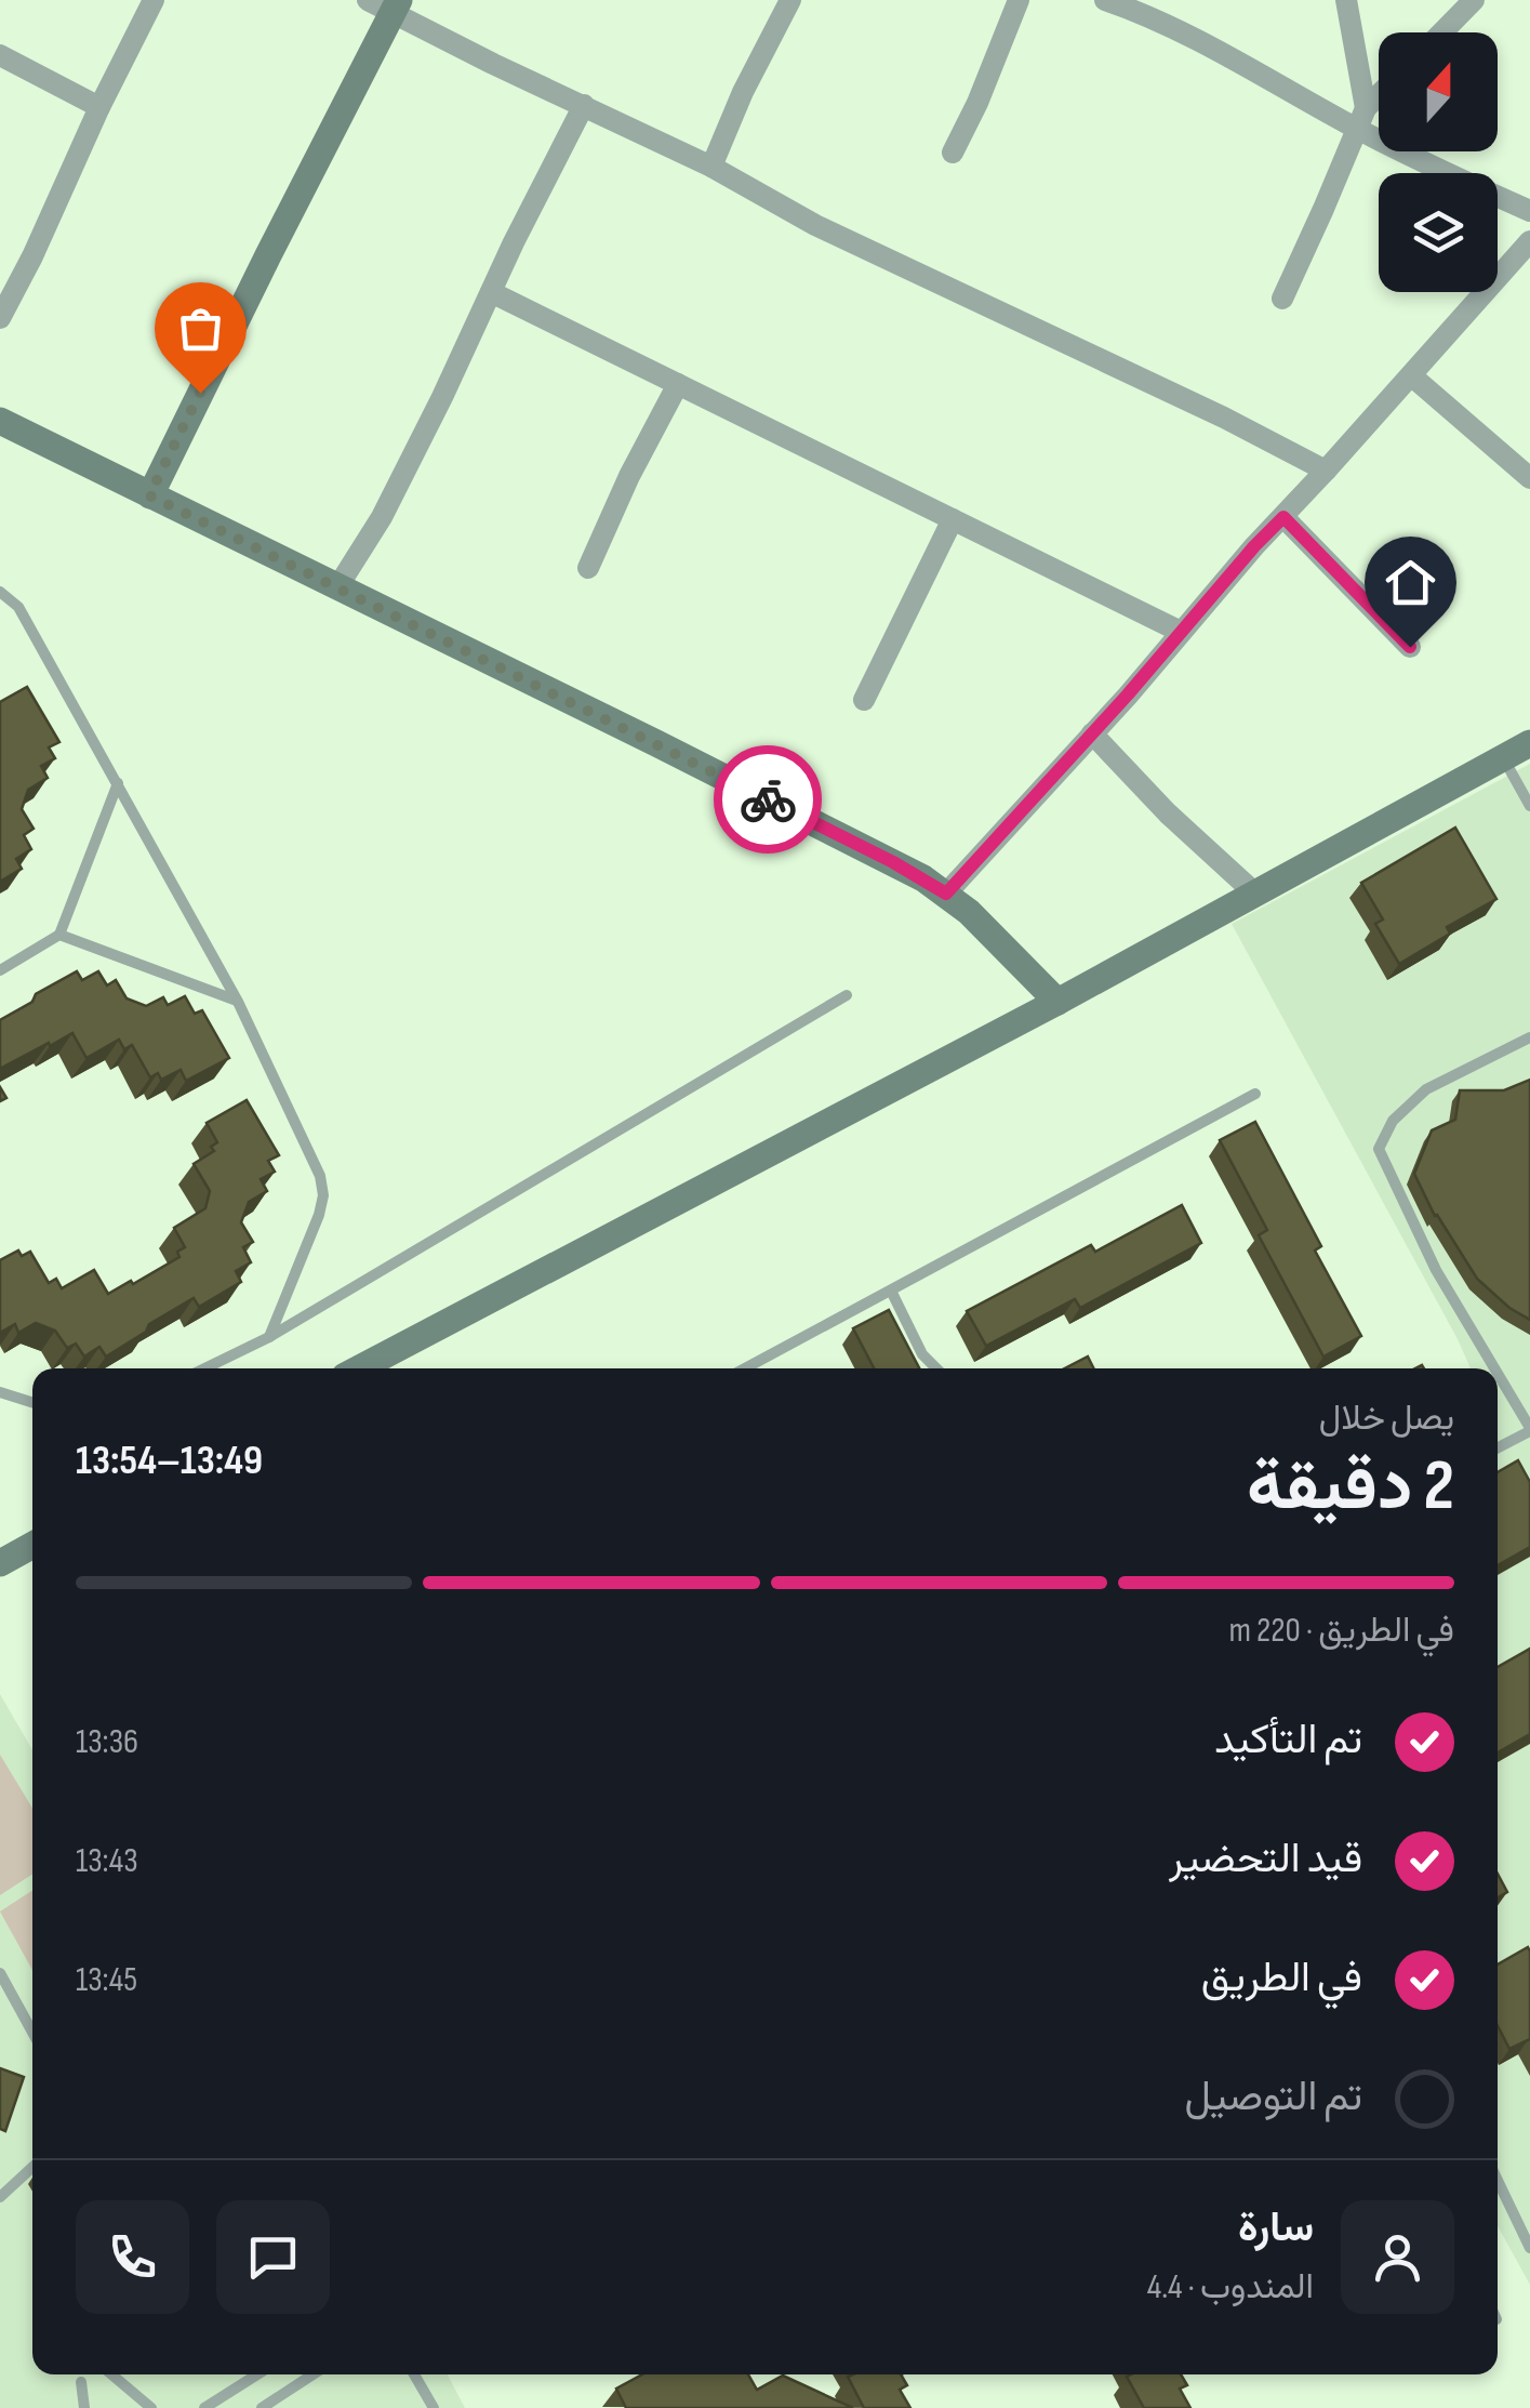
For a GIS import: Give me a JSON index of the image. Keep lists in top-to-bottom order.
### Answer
{
  "north": "top",
  "page": {
    "heading": ["2 دقيقة", "يصل خلال", "13:49–13:54"],
    "panel": ["سارة", "المندوب · 4.4"],
    "bar": "في الطريق · 220 m",
    "list": [
      ["تم التأكيد", "13:36"],
      ["قيد التحضير", "13:43"],
      ["في الطريق", "13:45"],
      "تم التوصيل"
    ]
  }
}
